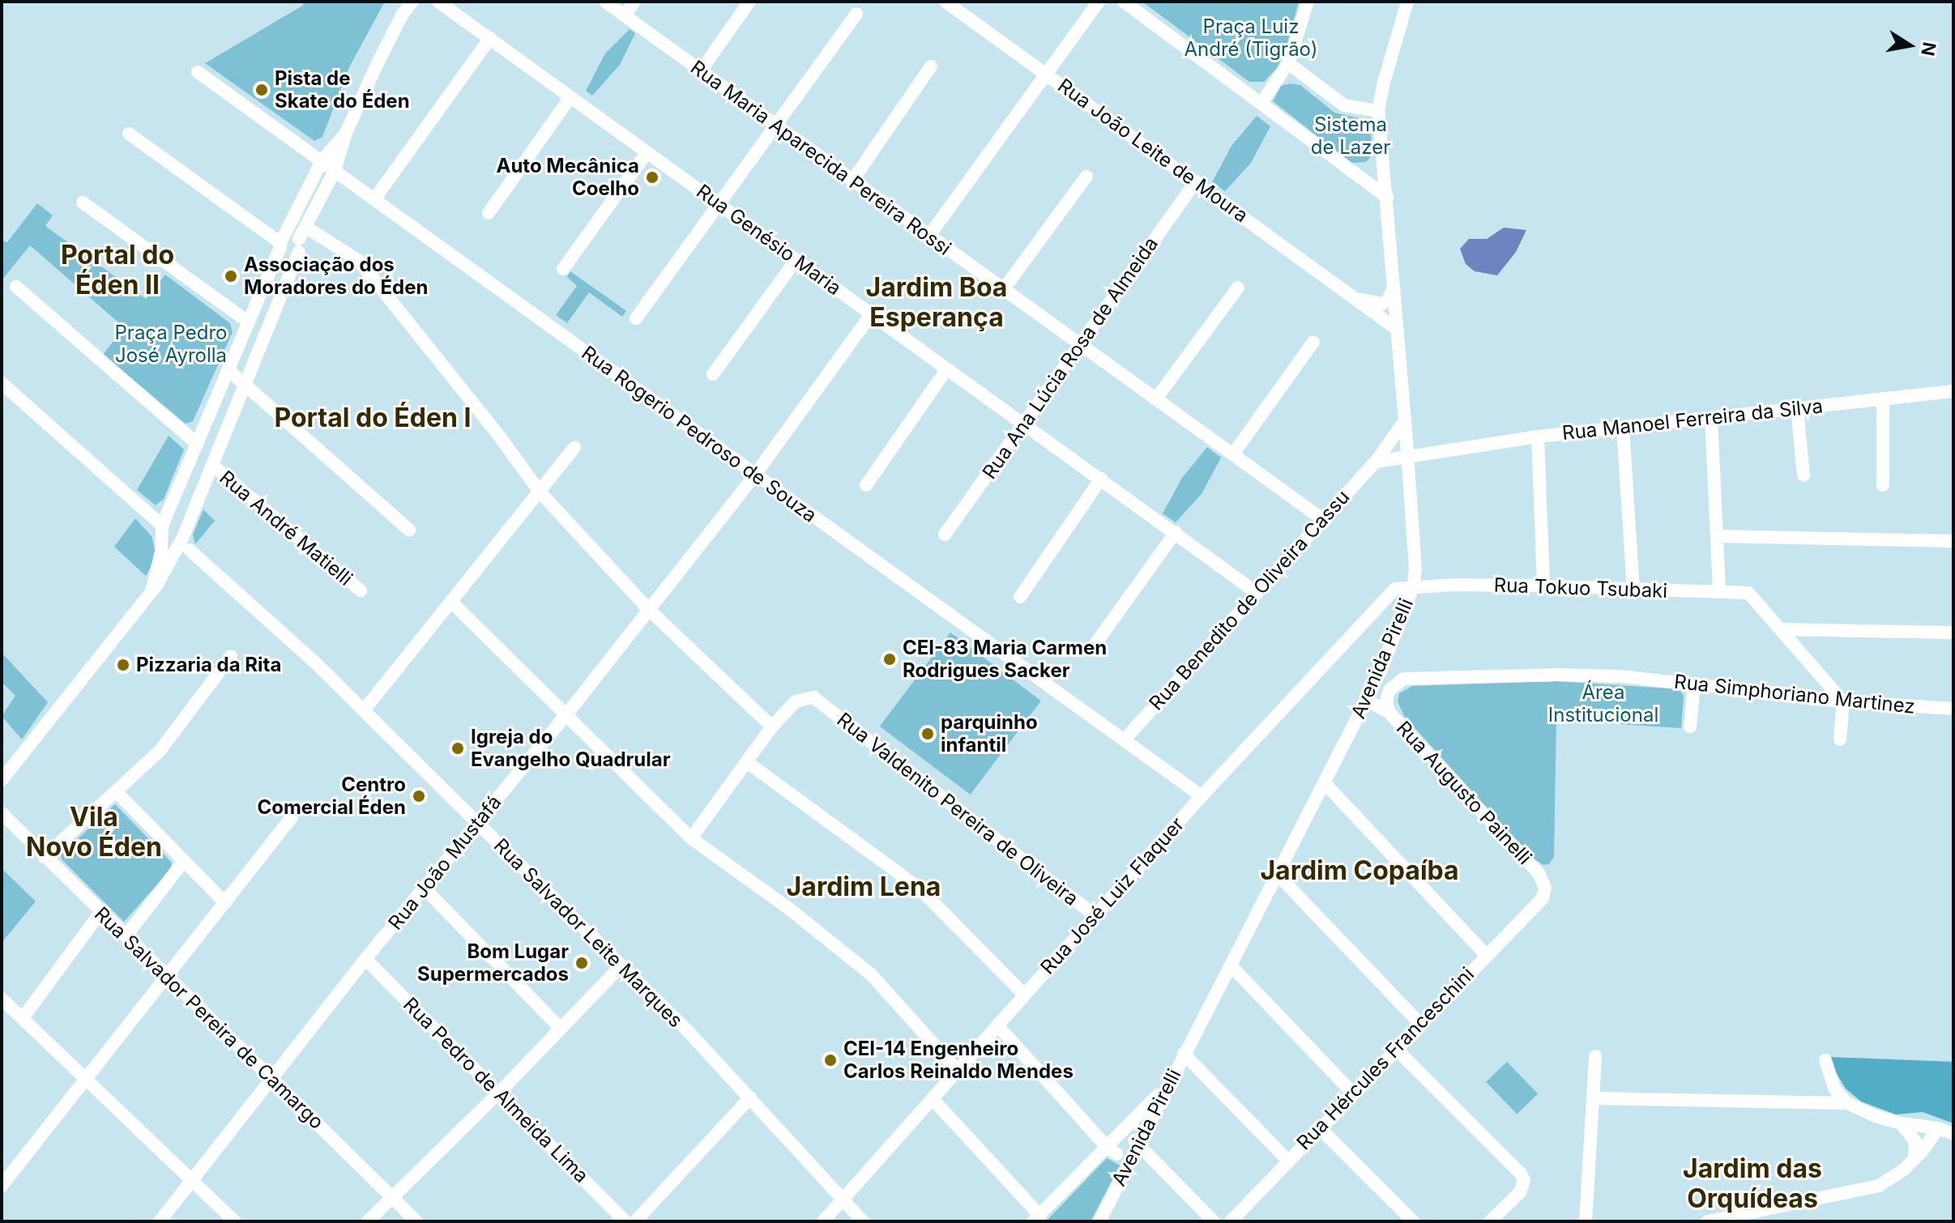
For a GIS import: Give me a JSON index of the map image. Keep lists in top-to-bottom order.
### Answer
{
  "streets": {
    "street": [
      "Rua João Leite de Moura",
      "Rua Maria Aparecida Pereira Rossi",
      "Rua Genésio Maria",
      "Rua Ana Lúcia Rosa de Almeida",
      "Rua Manoel Ferreira da Silva",
      "Rua Rogerio Pedroso de Souza",
      "Rua André Matielli",
      "Rua Tokuo Tsubaki",
      "Rua Benedito de Oliveira Cassu",
      "Avenida Pirelli",
      "Rua Simphoriano Martinez",
      "Rua Augusto Painelli",
      "Rua Valdenito Pereira de Oliveira",
      "Rua João Mustafá",
      "Rua José Luiz Flaquer",
      "Rua Salvador Leite Marques",
      "Rua Salvador Pereira de Camargo",
      "Rua Hércules Franceschini",
      "Rua Pedro de Almeida Lima"
    ]
  },
  "crossings": [
    ["Rua João Leite de Moura", "Rua Ana Lúcia Rosa de Almeida"],
    ["Rua João Leite de Moura", "Avenida Pirelli"],
    ["Rua Maria Aparecida Pereira Rossi", "Rua Ana Lúcia Rosa de Almeida"],
    ["Rua Maria Aparecida Pereira Rossi", "Rua Benedito de Oliveira Cassu"],
    ["Rua Genésio Maria", "Rua Ana Lúcia Rosa de Almeida"],
    ["Rua Genésio Maria", "Rua Benedito de Oliveira Cassu"],
    ["Rua Genésio Maria", "Rua João Mustafá"],
    ["Rua Manoel Ferreira da Silva", "Avenida Pirelli"],
    ["Rua Rogerio Pedroso de Souza", "Rua Benedito de Oliveira Cassu"],
    ["Rua Rogerio Pedroso de Souza", "Rua João Mustafá"],
    ["Rua Rogerio Pedroso de Souza", "Rua José Luiz Flaquer"],
    ["Rua Tokuo Tsubaki", "Avenida Pirelli"],
    ["Rua Tokuo Tsubaki", "Rua José Luiz Flaquer"],
    ["Rua Benedito de Oliveira Cassu", "Avenida Pirelli"],
    ["Avenida Pirelli", "Rua Simphoriano Martinez"],
    ["Avenida Pirelli", "Rua Augusto Painelli"],
    ["Avenida Pirelli", "Rua José Luiz Flaquer"],
    ["Rua Augusto Painelli", "Rua Hércules Franceschini"],
    ["Rua Valdenito Pereira de Oliveira", "Rua José Luiz Flaquer"],
    ["Rua João Mustafá", "Rua Salvador Leite Marques"],
    ["Rua João Mustafá", "Rua Salvador Pereira de Camargo"],
    ["Rua João Mustafá", "Rua Pedro de Almeida Lima"],
    ["Rua José Luiz Flaquer", "Rua Salvador Leite Marques"]
  ],
  "districts": [
    "Portal do Éden II",
    "Jardim Boa Esperança",
    "Portal do Éden I",
    "Vila Novo Éden",
    "Jardim Copaíba",
    "Jardim Lena",
    "Jardim das Orquídeas"
  ],
  "parks": [
    "Praça Luiz André (Tigrão)",
    "Sistema de Lazer",
    "Praça Pedro José Ayrolla",
    "Área Institucional"
  ],
  "places": [
    "Pista de Skate do Éden",
    "Auto Mecânica Coelho",
    "Associação dos Moradores do Éden",
    "CEI-83 Maria Carmen Rodrigues Sacker",
    "Pizzaria da Rita",
    "parquinho infantil",
    "Igreja do Evangelho Quadrular",
    "Centro Comercial Éden",
    "Bom Lugar Supermercados",
    "CEI-14 Engenheiro Carlos Reinaldo Mendes"
  ],
  "north": "right"
}
